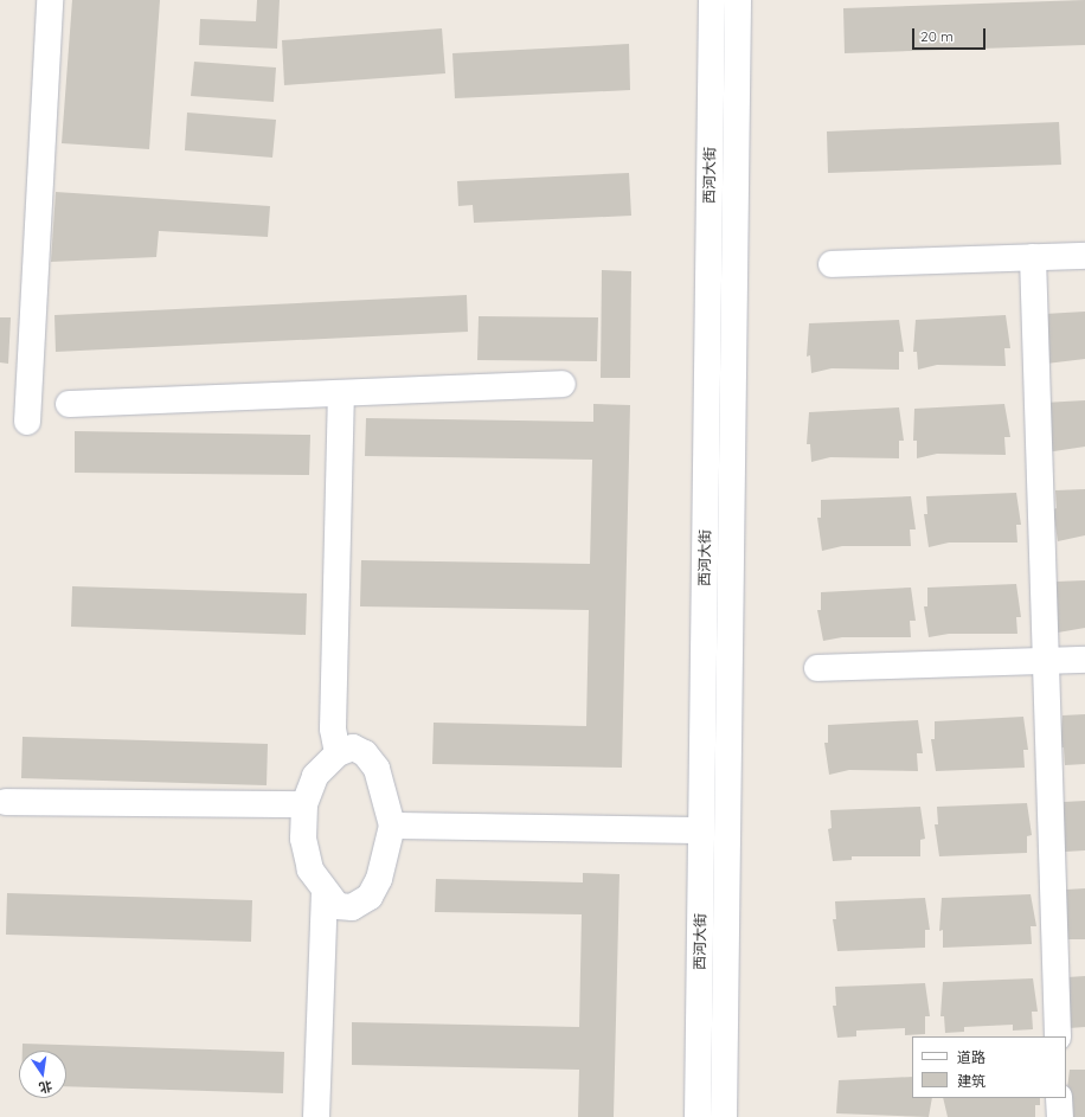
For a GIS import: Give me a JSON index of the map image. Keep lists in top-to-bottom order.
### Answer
{
  "streets": {
    "street": ["西河大街"]
  },
  "legend": ["道路", "建筑"],
  "scale_bar": "20 m",
  "north": "bottom"
}
